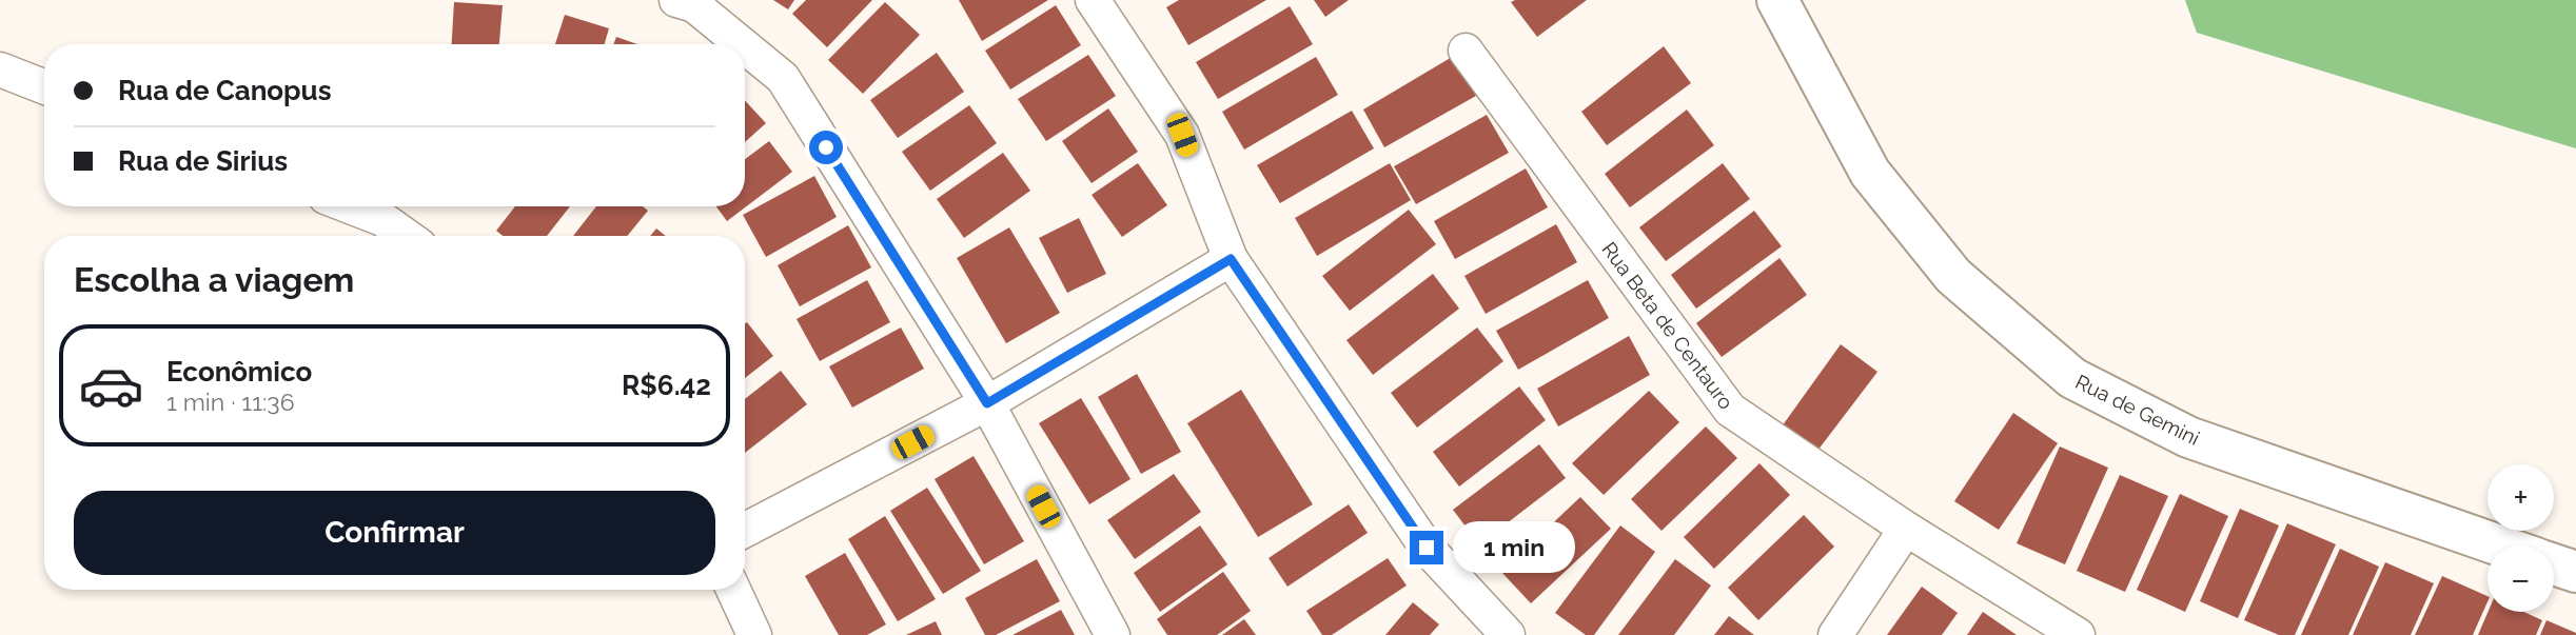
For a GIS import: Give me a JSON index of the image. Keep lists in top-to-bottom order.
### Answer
{
  "streets": {
    "street": ["Rua Beta de Centauro", "Rua de Gemini"]
  },
  "page": {
    "banner": ["Rua de Canopus", "Rua de Sirius"],
    "heading": "Escolha a viagem",
    "list": [
      {
        "name": "Econômico",
        "note": "1 min · 11:36",
        "value": "R$6.42"
      }
    ],
    "map_buttons": ["+", "−"],
    "buttons": "Confirmar",
    "bubble": "1 min"
  }
}
